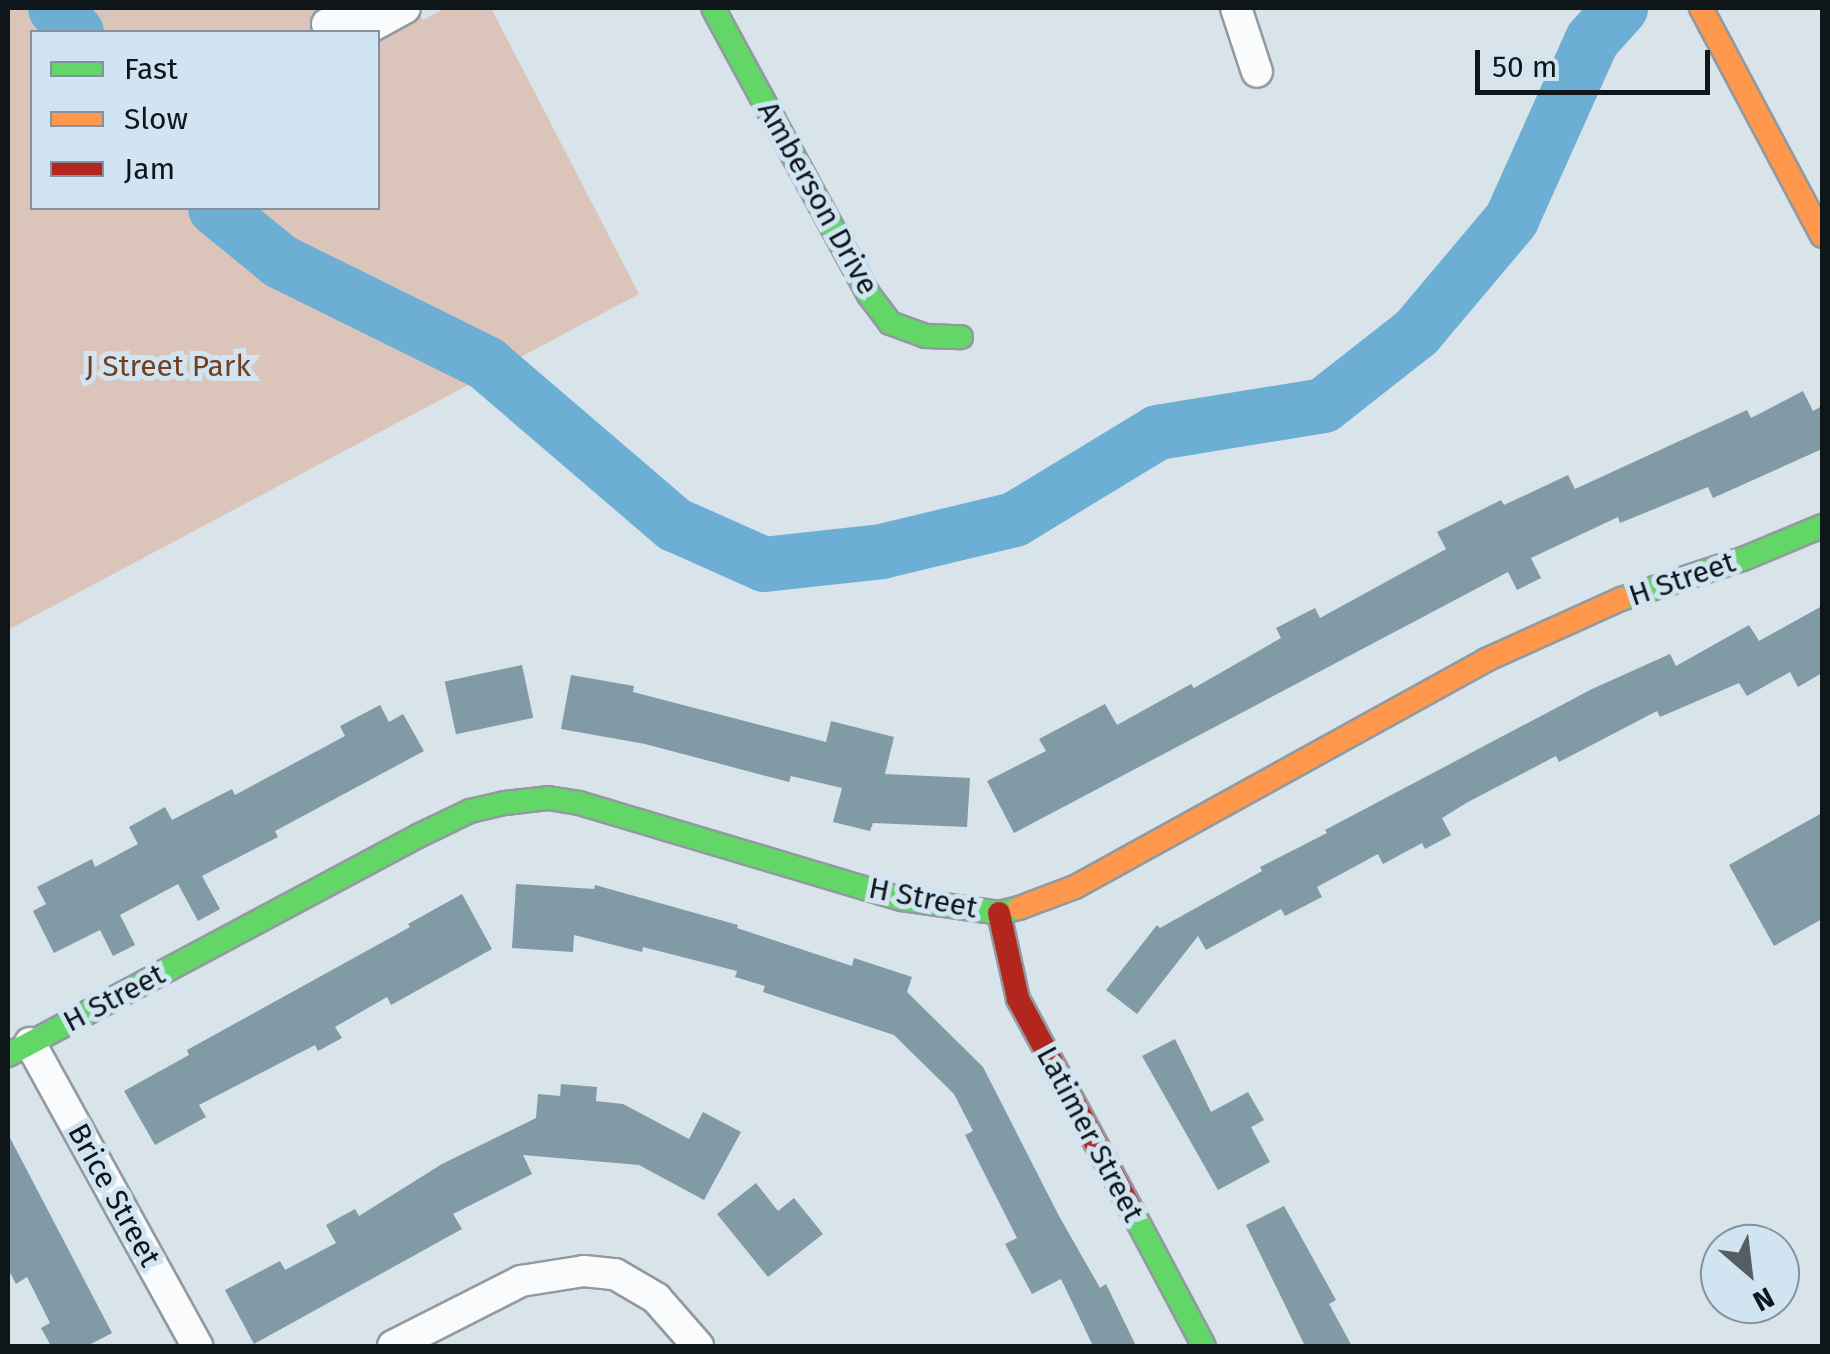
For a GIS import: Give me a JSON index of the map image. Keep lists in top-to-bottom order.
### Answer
{
  "streets": {
    "street": [
      "Amberson Drive",
      "H Street",
      "Latimer Street",
      "Brice Street"
    ]
  },
  "crossings": [
    ["H Street", "Latimer Street"],
    ["H Street", "Brice Street"]
  ],
  "parks": ["J Street Park"],
  "legend": ["Fast", "Slow", "Jam"],
  "scale_bar": "50 m",
  "north": "bottom right"
}
